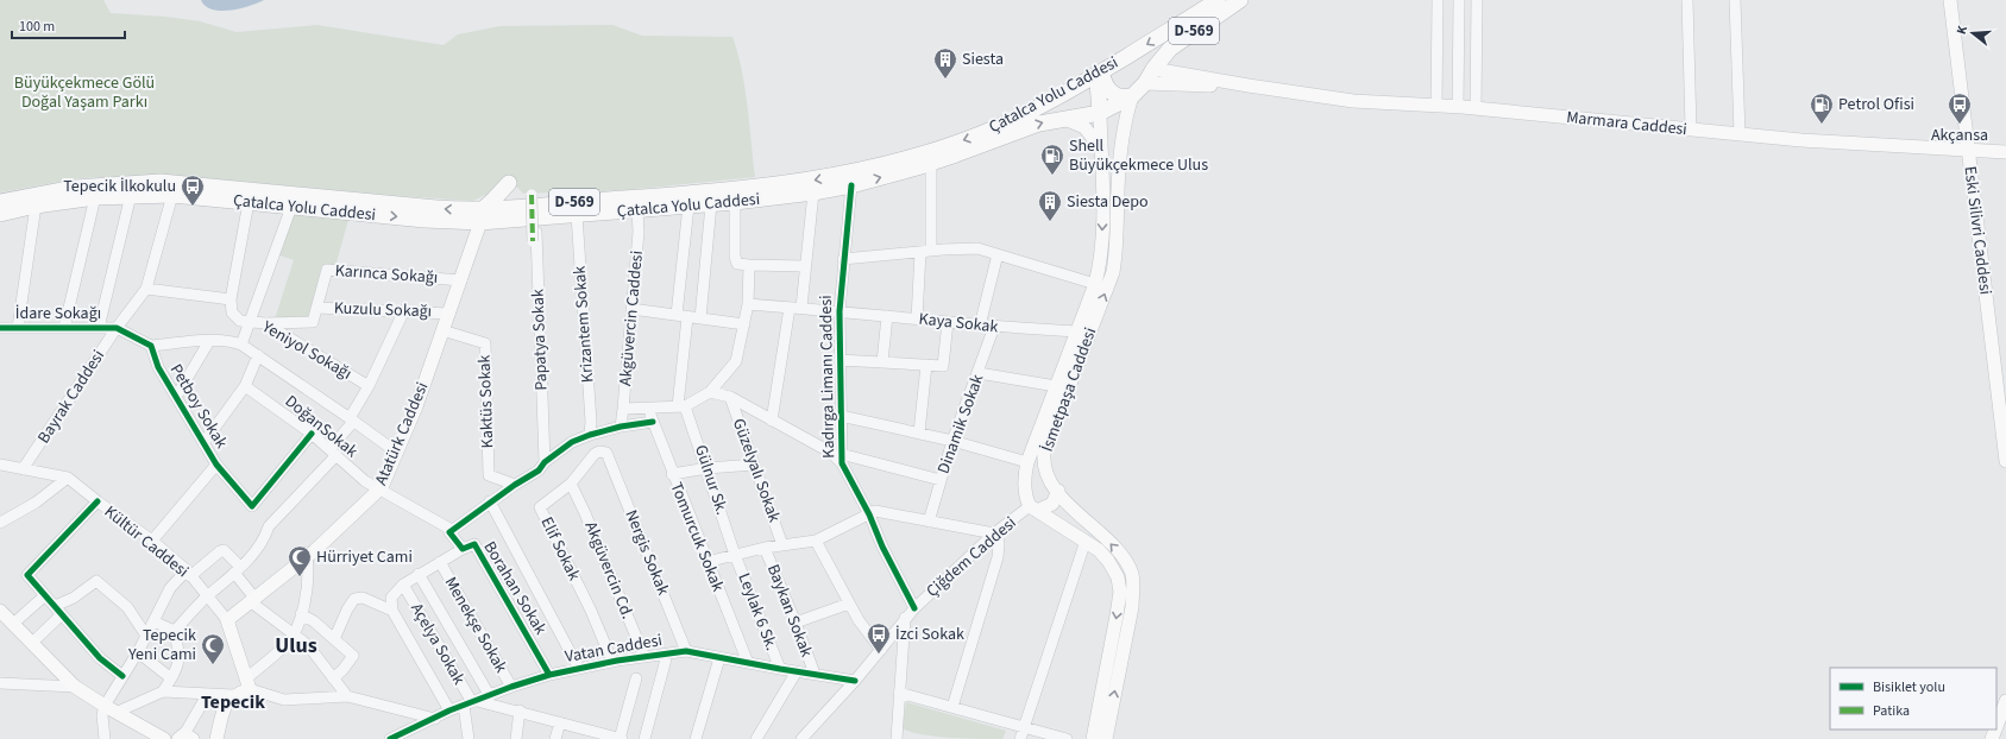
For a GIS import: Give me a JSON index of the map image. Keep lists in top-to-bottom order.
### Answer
{
  "streets": {
    "highway": ["D-569", "Çatalca Yolu Caddesi"],
    "main road": [
      "Marmara Caddesi",
      "Eski Silivri Caddesi",
      "İsmetpaşa Caddesi",
      "Atatürk Caddesi"
    ],
    "street": [
      "Karınca Sokağı",
      "Kuzulu Sokağı",
      "İdare Sokağı",
      "Akgüvercin Caddesi",
      "Kaya Sokak",
      "Krizantem Sokak",
      "Papatya Sokak",
      "Yeniyol Sokağı",
      "Kadırga Limanı Caddesi",
      "Bayrak Caddesi",
      "Kaktüs Sokak",
      "Petboy Sokak",
      "Dinamik Sokak",
      "DoğanSokak",
      "Güzelyalı Sokak",
      "Gülnur Sk.",
      "Tomurcuk Sokak",
      "Kültür Caddesi",
      "Elif Sokak",
      "Nergis Sokak",
      "Çiğdem Caddesi",
      "Akgüvercin Cd.",
      "Borahan Sokak",
      "Baykan Sokak",
      "Leylak 6 Sk.",
      "Menekşe Sokak",
      "Açelya Sokak",
      "Vatan Caddesi"
    ]
  },
  "crossings": [
    ["Çatalca Yolu Caddesi", "Akgüvercin Caddesi"],
    ["Çatalca Yolu Caddesi", "Krizantem Sokak"],
    ["Çatalca Yolu Caddesi", "Papatya Sokak"],
    ["Çatalca Yolu Caddesi", "Kadırga Limanı Caddesi"],
    ["Çatalca Yolu Caddesi", "İsmetpaşa Caddesi"],
    ["Çatalca Yolu Caddesi", "Bayrak Caddesi"],
    ["Çatalca Yolu Caddesi", "Atatürk Caddesi"],
    ["Marmara Caddesi", "Eski Silivri Caddesi"],
    ["Karınca Sokağı", "Kuzulu Sokağı"],
    ["Karınca Sokağı", "Yeniyol Sokağı"],
    ["Karınca Sokağı", "Atatürk Caddesi"],
    ["Kuzulu Sokağı", "Atatürk Caddesi"],
    ["İdare Sokağı", "Bayrak Caddesi"],
    ["Kaya Sokak", "Kadırga Limanı Caddesi"],
    ["Kaya Sokak", "İsmetpaşa Caddesi"],
    ["Kaya Sokak", "Dinamik Sokak"],
    ["Kadırga Limanı Caddesi", "Çiğdem Caddesi"],
    ["İsmetpaşa Caddesi", "Çiğdem Caddesi"],
    ["Bayrak Caddesi", "Kültür Caddesi"],
    ["Kaktüs Sokak", "Atatürk Caddesi"],
    ["Petboy Sokak", "DoğanSokak"],
    ["DoğanSokak", "Atatürk Caddesi"],
    ["DoğanSokak", "Borahan Sokak"],
    ["Atatürk Caddesi", "Kültür Caddesi"],
    ["Gülnur Sk.", "Leylak 6 Sk."],
    ["Tomurcuk Sokak", "Vatan Caddesi"],
    ["Elif Sokak", "Nergis Sokak"],
    ["Elif Sokak", "Akgüvercin Cd."],
    ["Elif Sokak", "Vatan Caddesi"],
    ["Nergis Sokak", "Vatan Caddesi"],
    ["Çiğdem Caddesi", "Vatan Caddesi"],
    ["Akgüvercin Cd.", "Vatan Caddesi"],
    ["Borahan Sokak", "Vatan Caddesi"],
    ["Baykan Sokak", "Vatan Caddesi"],
    ["Leylak 6 Sk.", "Vatan Caddesi"],
    ["Menekşe Sokak", "Vatan Caddesi"],
    ["Açelya Sokak", "Vatan Caddesi"]
  ],
  "districts": ["Ulus", "Tepecik"],
  "parks": ["Büyükçekmece Gölü Doğal Yaşam Parkı"],
  "places": {
    "building": ["Siesta", "Siesta Depo"],
    "fuel station": ["Petrol Ofisi", "Shell Büyükçekmece Ulus"],
    "bus stop": ["Akçansa", "Tepecik İlkokulu", "İzci Sokak"],
    "mosque": ["Hürriyet Cami", "Tepecik Yeni Cami"]
  },
  "legend": ["Bisiklet yolu", "Patika"],
  "scale_bar": "100 m",
  "north": "left"
}
